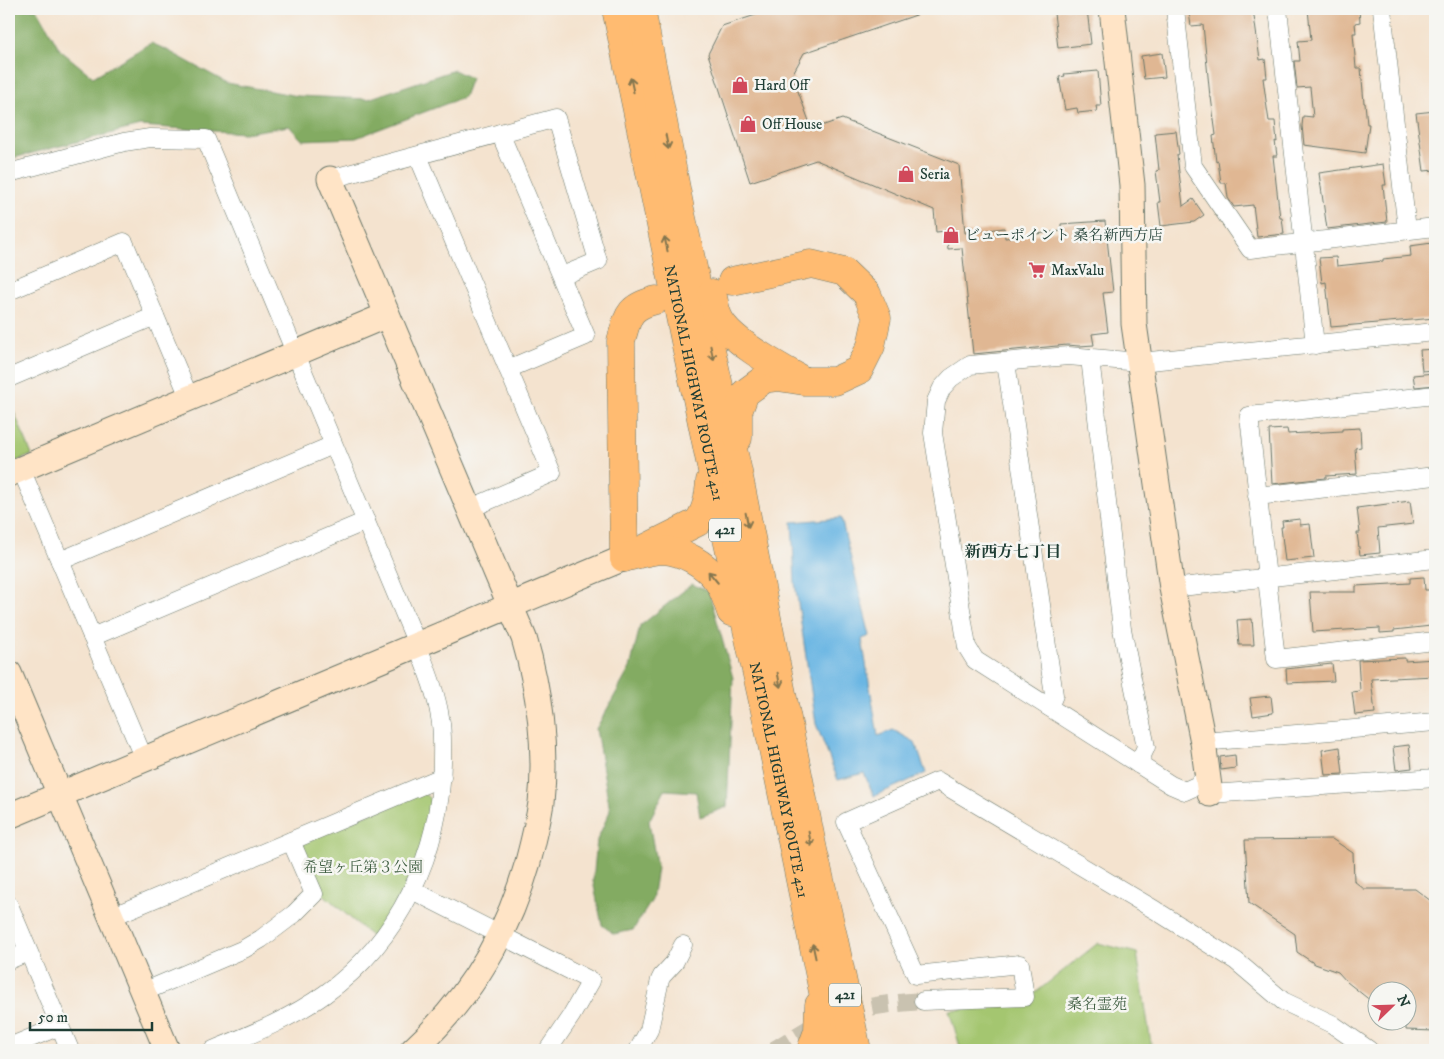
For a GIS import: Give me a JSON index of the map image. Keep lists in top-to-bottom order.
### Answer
{
  "streets": {
    "highway": ["NATIONAL HIGHWAY ROUTE 421", "421"]
  },
  "crossings": [
    ["NATIONAL HIGHWAY ROUTE 421", "421"]
  ],
  "districts": ["新西方七丁目"],
  "parks": ["希望ヶ丘第３公園", "桑名霊苑"],
  "places": {
    "shop": [
      "Hard Off",
      "Off House",
      "Seria",
      "ビューポイント 桑名新西方店"
    ],
    "supermarket": ["MaxValu"]
  },
  "scale_bar": "50 m",
  "north": "top right"
}
